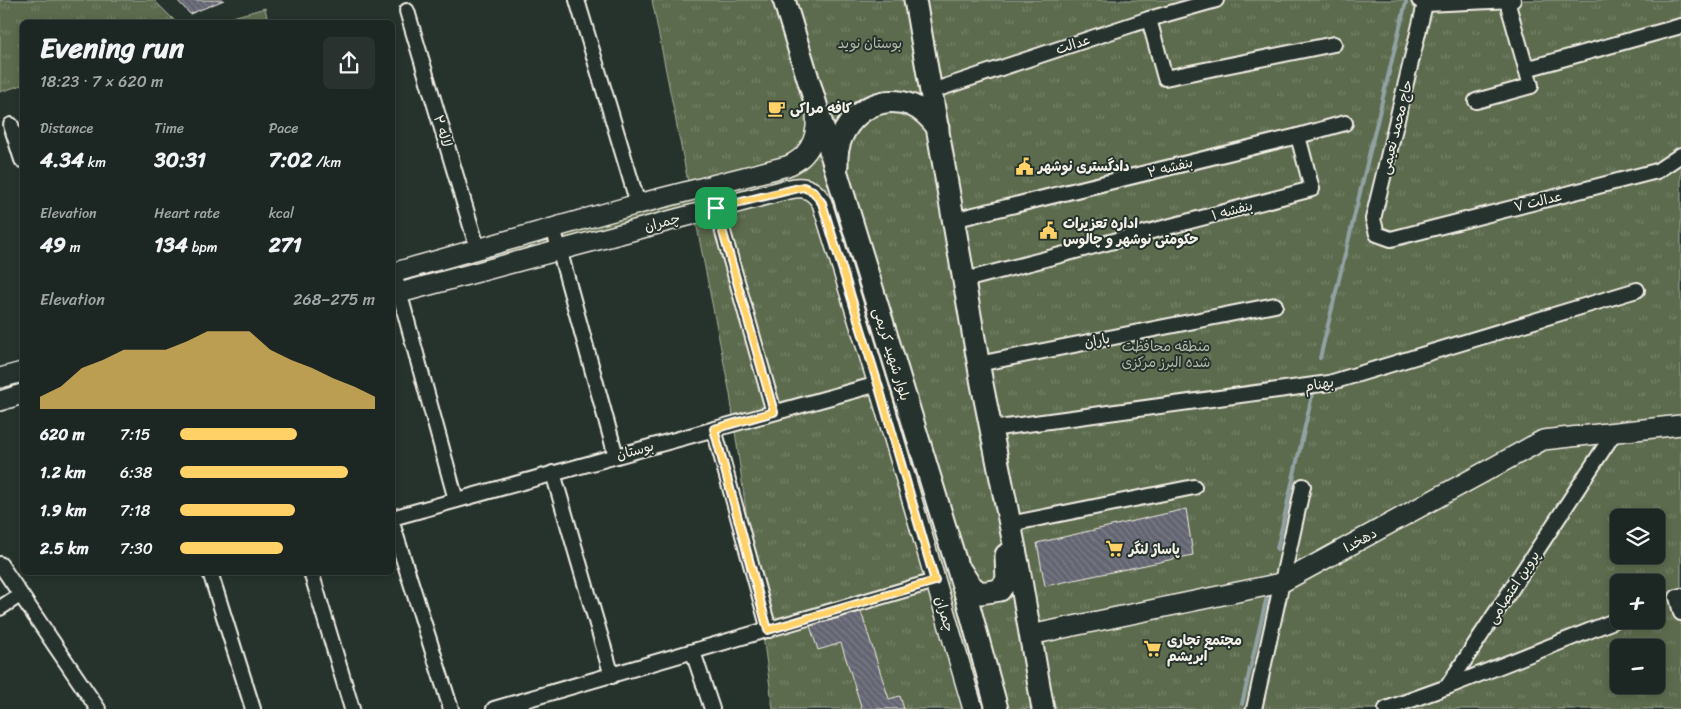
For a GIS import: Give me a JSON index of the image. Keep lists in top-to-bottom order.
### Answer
{
  "streets": {
    "main road": ["بلوار شهید کریمی"],
    "street": [
      "عدالت",
      "حاج محمد نعیمی",
      "لاله ۲",
      "بنفشه ۲",
      "۷ عدالت",
      "بنفشه ۱",
      "چمران",
      "باران",
      "بهنام",
      "بوستان",
      "دهخدا",
      "پروین اعتصامی"
    ]
  },
  "crossings": [
    ["حاج محمد نعیمی", "۷ عدالت"],
    ["لاله ۲", "چمران"],
    ["بنفشه ۲", "بنفشه ۱"],
    ["چمران", "بلوار شهید کریمی"],
    ["چمران", "بوستان"],
    ["دهخدا", "پروین اعتصامی"]
  ],
  "parks": ["بوستان نوید", "منطقه محافظت شده البرز مرکزی"],
  "places": {
    "cafe": ["کافه مراکی"],
    "public building": ["دادگستری نوشهر", "اداره تعزیرات حکومتی نوشهر و چالوس"],
    "supermarket": ["پاساژ لنگر", "مجتمع تجاری ابریشم"]
  },
  "page": {
    "heading": ["Evening run", "18:23 · 7 × 620 m"],
    "stats": [
      ["Distance", "4.34 km"],
      ["Time", "30:31"],
      ["Pace", "7:02 /km"],
      ["Elevation", "49 m"],
      ["Heart rate", "134 bpm"],
      ["kcal", "271"]
    ],
    "chart": ["Elevation", "268–275 m"],
    "list": [
      {
        "name": "620 m",
        "note": "7:15"
      },
      {
        "name": "1.2 km",
        "note": "6:38"
      },
      {
        "name": "1.9 km",
        "note": "7:18"
      },
      {
        "name": "2.5 km",
        "note": "7:30"
      }
    ],
    "map_buttons": ["+", "−"]
  }
}
